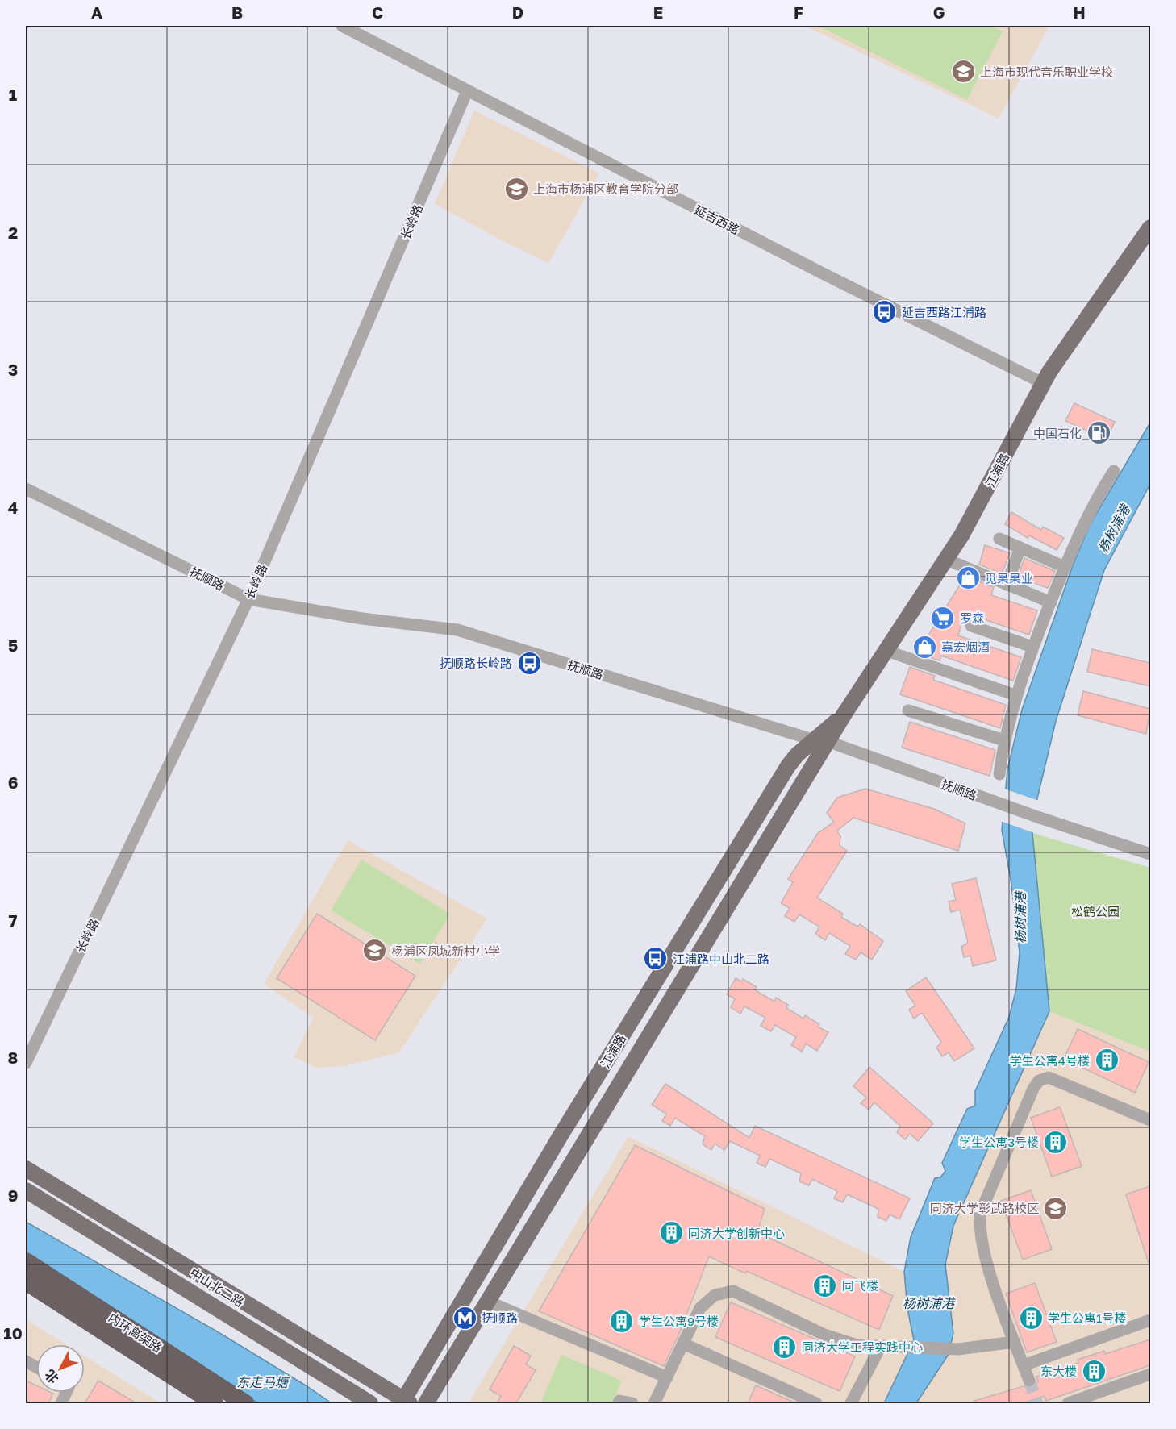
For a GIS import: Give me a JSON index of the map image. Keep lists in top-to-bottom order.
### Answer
{
  "streets": {
    "highway": ["内环高架路"],
    "main road": ["江浦路", "中山北二路"],
    "street": ["延吉西路", "长岭路", "抚顺路"]
  },
  "crossings": [
    ["延吉西路", "长岭路"],
    ["延吉西路", "江浦路"],
    ["长岭路", "抚顺路"],
    ["江浦路", "抚顺路"],
    ["江浦路", "中山北二路"]
  ],
  "water": ["杨树浦港", "东走马塘"],
  "parks": ["松鹤公园"],
  "places": {
    "school or university": [
      "上海市现代音乐职业学校",
      "上海市杨浦区教育学院分部",
      "杨浦区凤城新村小学",
      "同济大学彰武路校区"
    ],
    "bus stop": ["延吉西路江浦路", "抚顺路长岭路", "江浦路中山北二路"],
    "fuel station": ["中国石化"],
    "shop": ["觅果果业", "嘉宏烟酒"],
    "supermarket": ["罗森"],
    "building": [
      "学生公寓4号楼",
      "学生公寓3号楼",
      "同济大学创新中心",
      "同飞楼",
      "学生公寓1号楼",
      "学生公寓9号楼",
      "同济大学工程实践中心",
      "东大楼"
    ],
    "metro station": ["抚顺路"]
  },
  "north": "bottom left",
  "grid": {
    "columns": [
      "A",
      "B",
      "C",
      "D",
      "E",
      "F",
      "G",
      "H"
    ],
    "rows": [
      "1",
      "2",
      "3",
      "4",
      "5",
      "6",
      "7",
      "8",
      "9",
      "10"
    ]
  }
}
